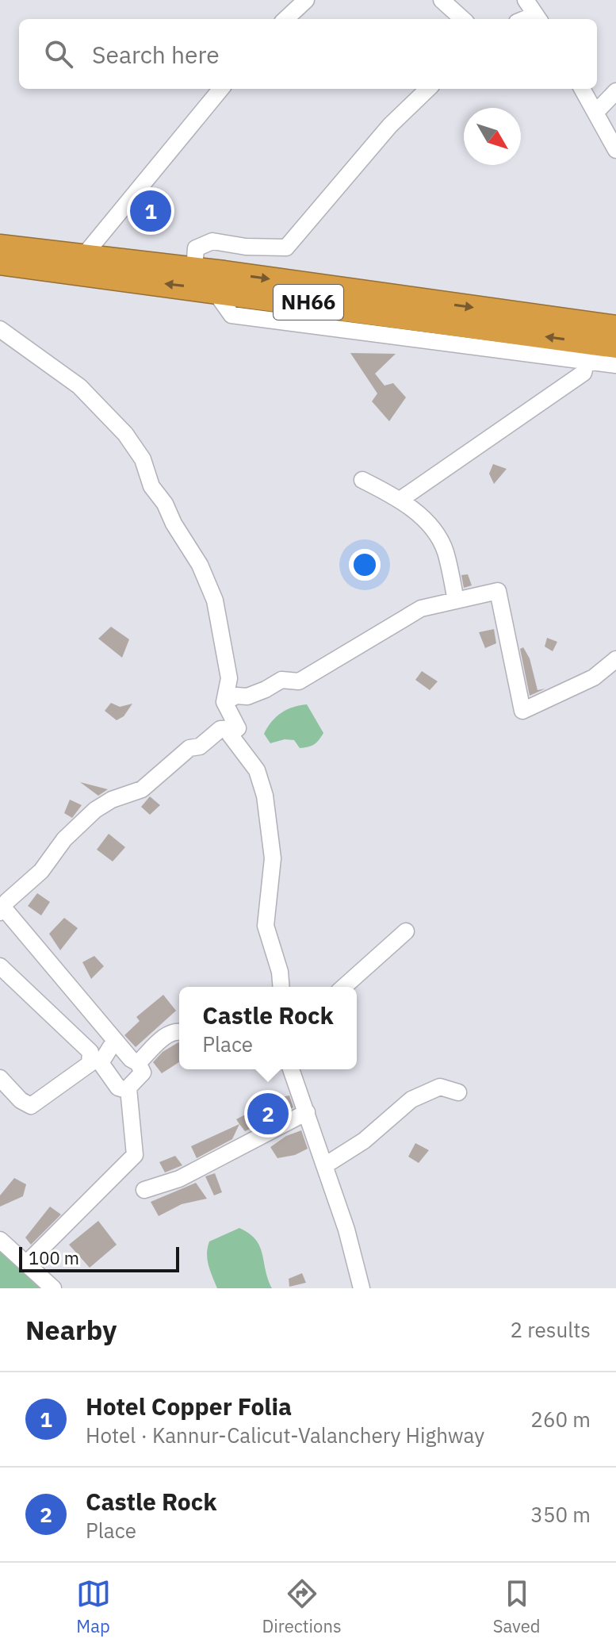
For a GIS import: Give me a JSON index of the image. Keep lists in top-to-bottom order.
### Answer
{
  "streets": {
    "highway": ["NH66"]
  },
  "scale_bar": "100 m",
  "north": "bottom right",
  "page": {
    "search": "Search here",
    "pins": ["1", "2"],
    "popup": ["Castle Rock", "Place"],
    "scale": "100 m",
    "heading": ["Nearby", "2 results"],
    "list": [
      {
        "mark": "1",
        "name": "Hotel Copper Folia",
        "note": "Hotel · Kannur-Calicut-Valanchery Highway",
        "value": "260 m"
      },
      {
        "mark": "2",
        "name": "Castle Rock",
        "note": "Place",
        "value": "350 m"
      }
    ],
    "nav": ["Map", "Directions", "Saved"]
  }
}
